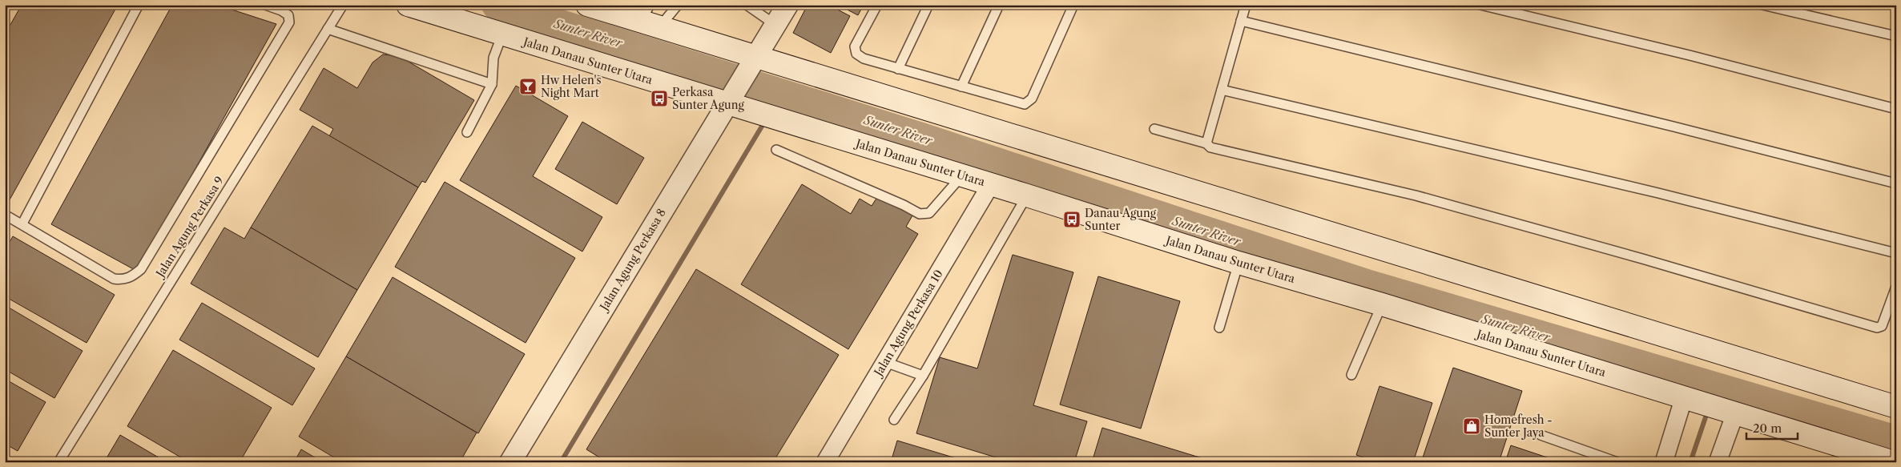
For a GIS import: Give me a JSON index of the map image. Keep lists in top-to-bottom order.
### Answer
{
  "streets": {
    "main road": ["Jalan Danau Sunter Utara"],
    "street": ["Jalan Agung Perkasa 8", "Jalan Agung Perkasa 10"],
    "lane": ["Jalan Agung Perkasa 9"]
  },
  "crossings": [
    ["Jalan Danau Sunter Utara", "Jalan Agung Perkasa 8"],
    ["Jalan Danau Sunter Utara", "Jalan Agung Perkasa 10"]
  ],
  "water": ["Sunter River"],
  "places": {
    "bar": ["Hw Helen's Night Mart"],
    "bus stop": ["Perkasa Sunter Agung", "Danau Agung Sunter"],
    "shop": ["Homefresh - Sunter Jaya"]
  },
  "scale_bar": "20 m"
}
